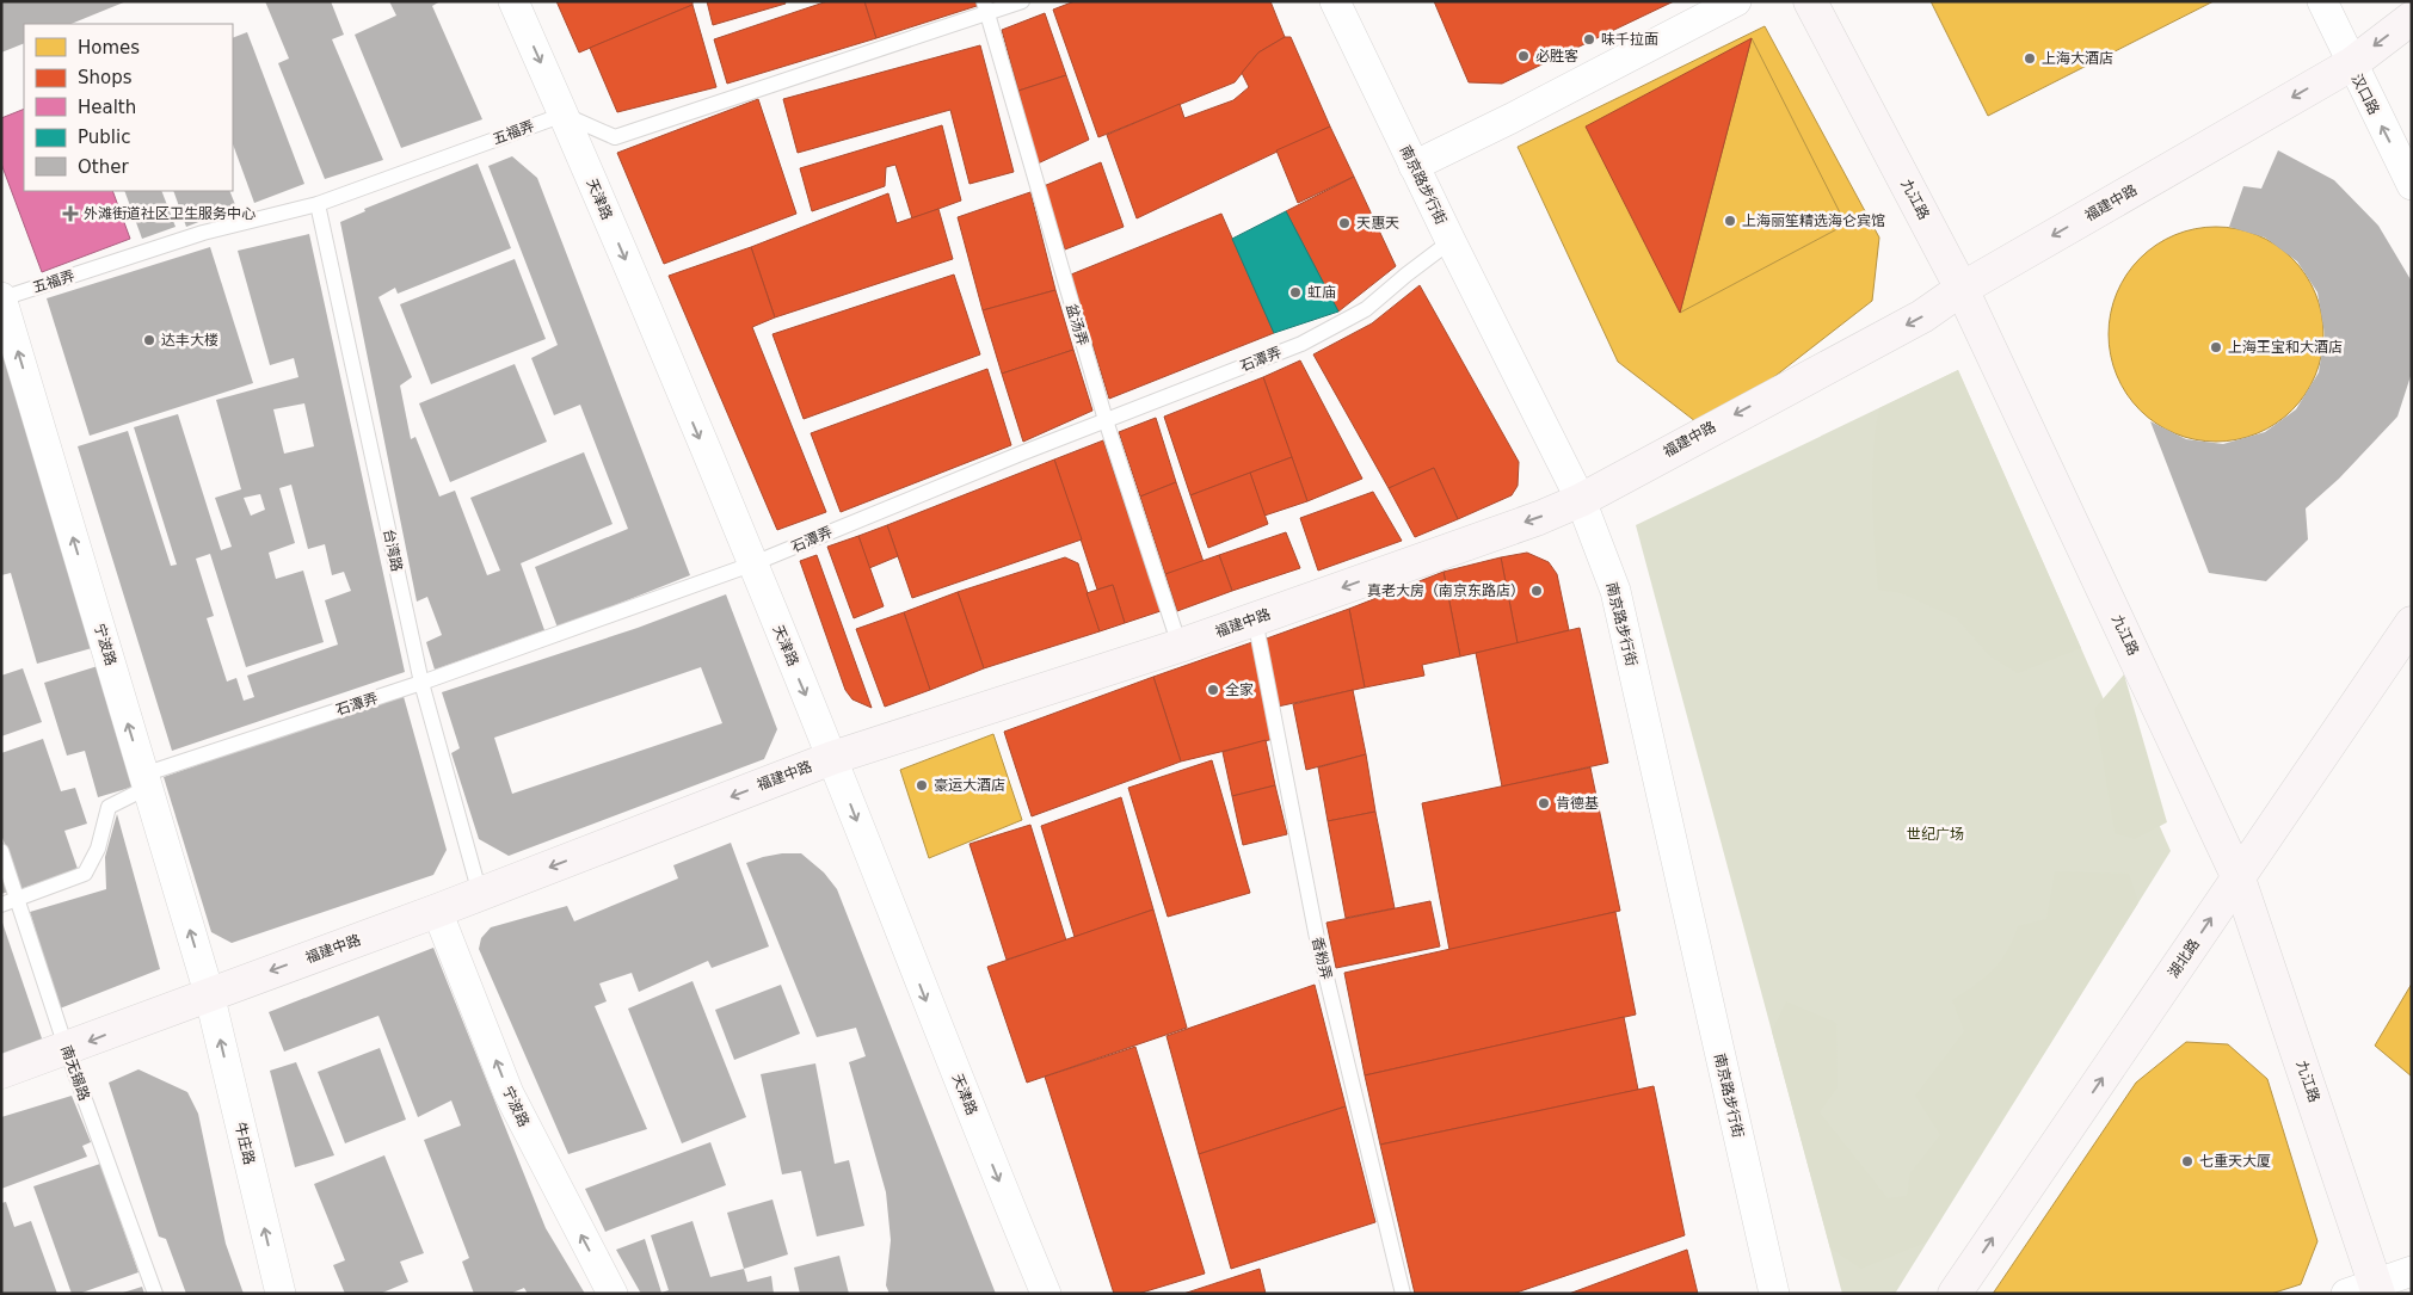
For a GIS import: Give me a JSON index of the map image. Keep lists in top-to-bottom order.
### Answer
{
  "streets": {
    "street": [
      "汉口路",
      "南京路步行街",
      "天津路",
      "九江路",
      "福建中路",
      "宁波路",
      "湖北路",
      "牛庄路"
    ],
    "lane": [
      "五福弄",
      "盆汤弄",
      "石潭弄",
      "台湾路",
      "香粉弄",
      "南无锡路"
    ]
  },
  "crossings": [
    ["汉口路", "福建中路"],
    ["五福弄", "天津路"],
    ["五福弄", "台湾路"],
    ["五福弄", "宁波路"],
    ["南京路步行街", "福建中路"],
    ["南京路步行街", "石潭弄"],
    ["天津路", "福建中路"],
    ["天津路", "石潭弄"],
    ["九江路", "福建中路"],
    ["九江路", "湖北路"],
    ["福建中路", "盆汤弄"],
    ["福建中路", "台湾路"],
    ["福建中路", "宁波路"],
    ["福建中路", "香粉弄"],
    ["福建中路", "南无锡路"],
    ["福建中路", "牛庄路"],
    ["盆汤弄", "石潭弄"],
    ["石潭弄", "台湾路"],
    ["石潭弄", "宁波路"],
    ["石潭弄", "南无锡路"],
    ["宁波路", "牛庄路"]
  ],
  "one_way": [
    "汉口路",
    "天津路",
    "福建中路",
    "宁波路",
    "湖北路",
    "牛庄路"
  ],
  "parks": ["世纪广场"],
  "places": {
    "other": [
      "味千拉面",
      "必胜客",
      "上海大酒店",
      "上海丽笙精选海仑宾馆",
      "天惠天",
      "虹庙",
      "达丰大楼",
      "上海王宝和大酒店",
      "真老大房（南京东路店）",
      "全家",
      "豪运大酒店",
      "肯德基",
      "七重天大厦"
    ],
    "health": ["外滩街道社区卫生服务中心"]
  },
  "legend": [
    "Homes",
    "Shops",
    "Health",
    "Public",
    "Other"
  ]
}
